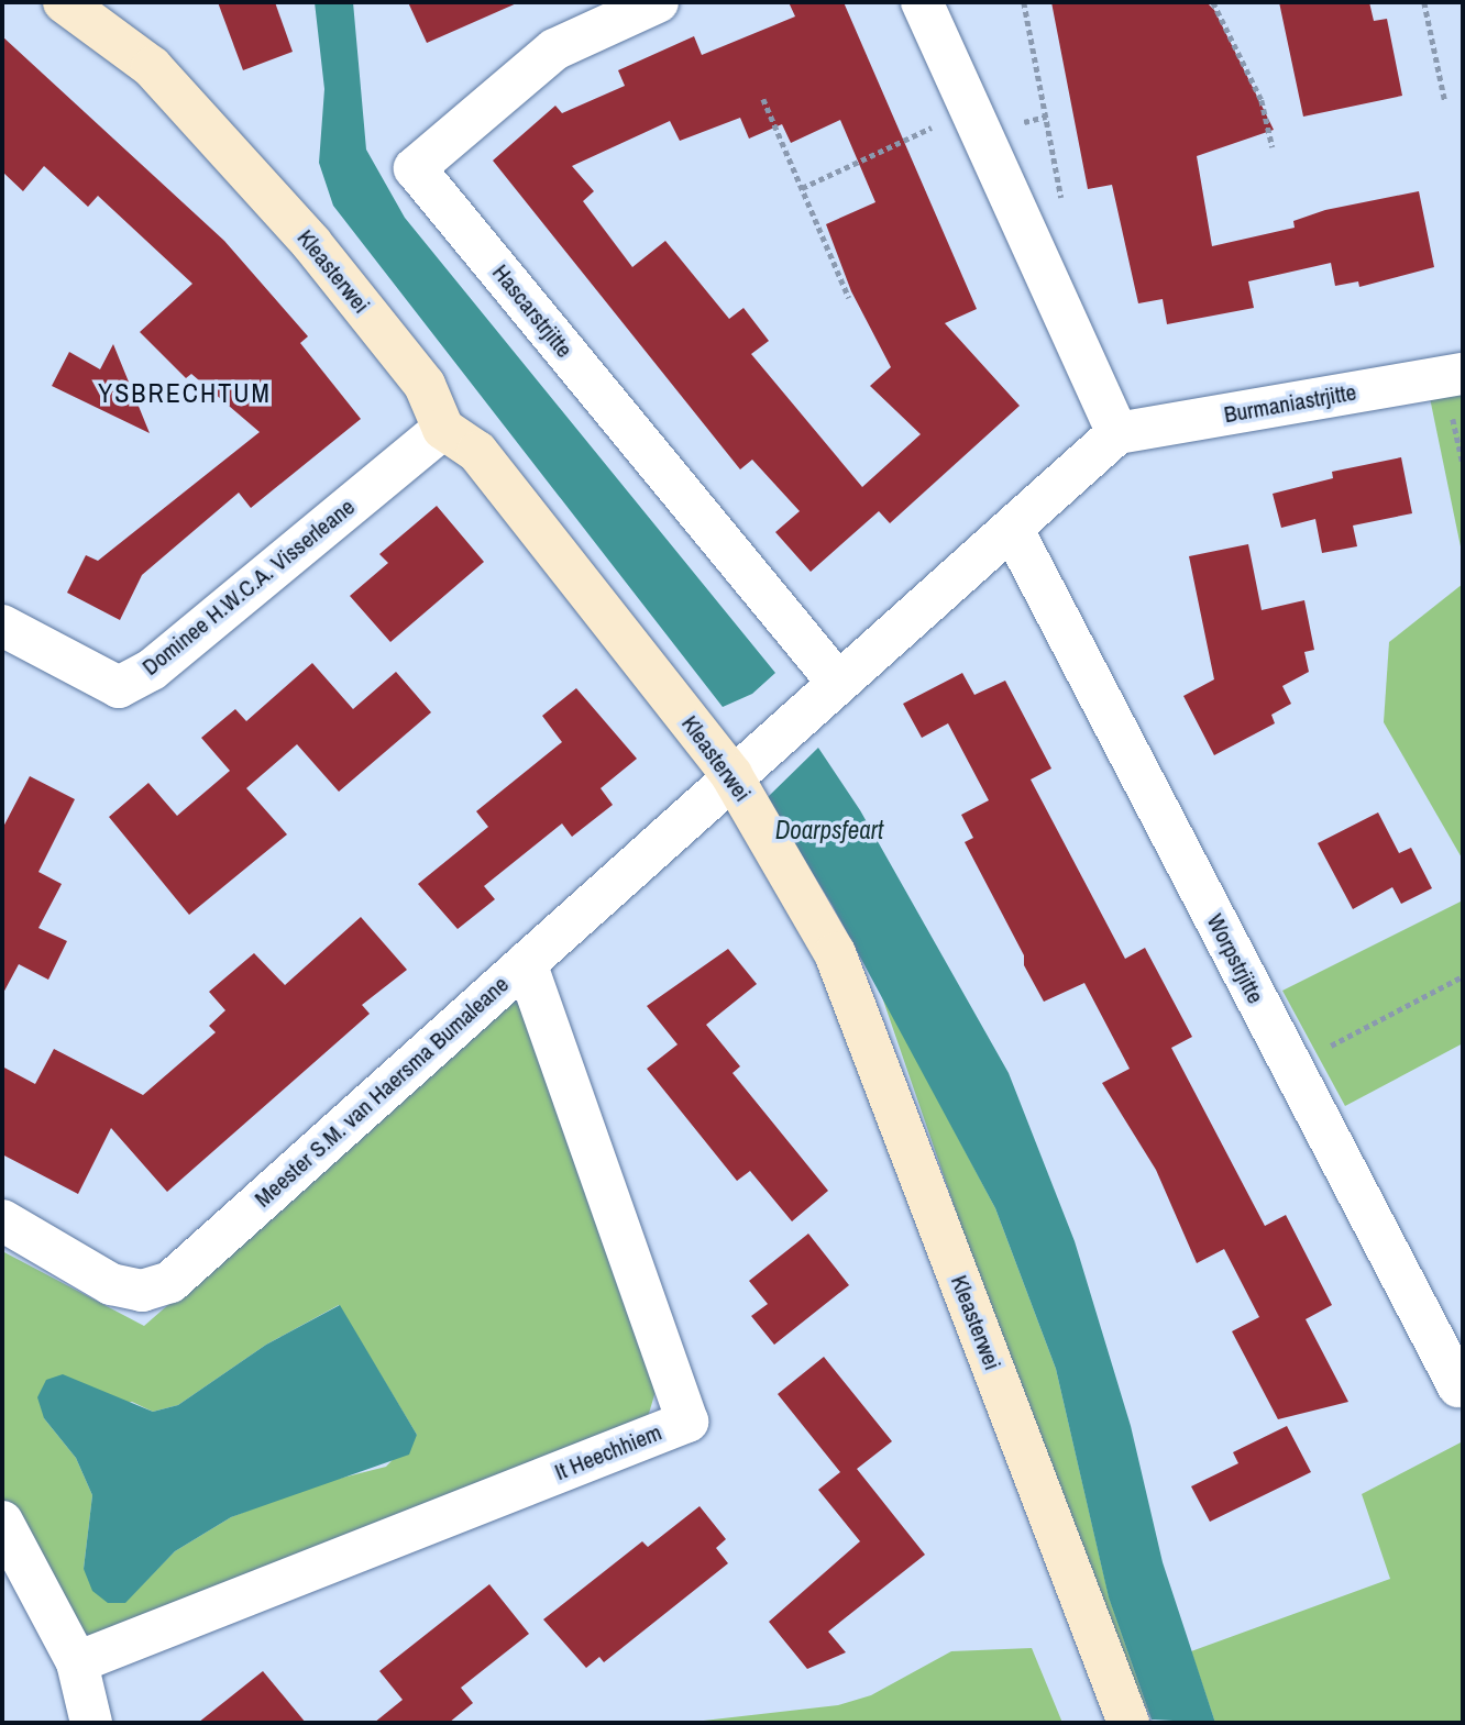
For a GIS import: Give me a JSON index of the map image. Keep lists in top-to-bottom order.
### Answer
{
  "streets": {
    "street": [
      "Kleasterwei",
      "Hascarstrjitte",
      "Burmaniastrjitte",
      "Dominee H.W.C.A. Visserleane",
      "Worpstrjitte",
      "Meester S.M. van Haersma Bumaleane",
      "It Heechhiem"
    ]
  },
  "crossings": [
    ["Kleasterwei", "Dominee H.W.C.A. Visserleane"],
    ["Kleasterwei", "Meester S.M. van Haersma Bumaleane"],
    ["Meester S.M. van Haersma Bumaleane", "It Heechhiem"]
  ],
  "districts": ["YSBRECHTUM"],
  "water": ["Doarpsfeart"]
}
